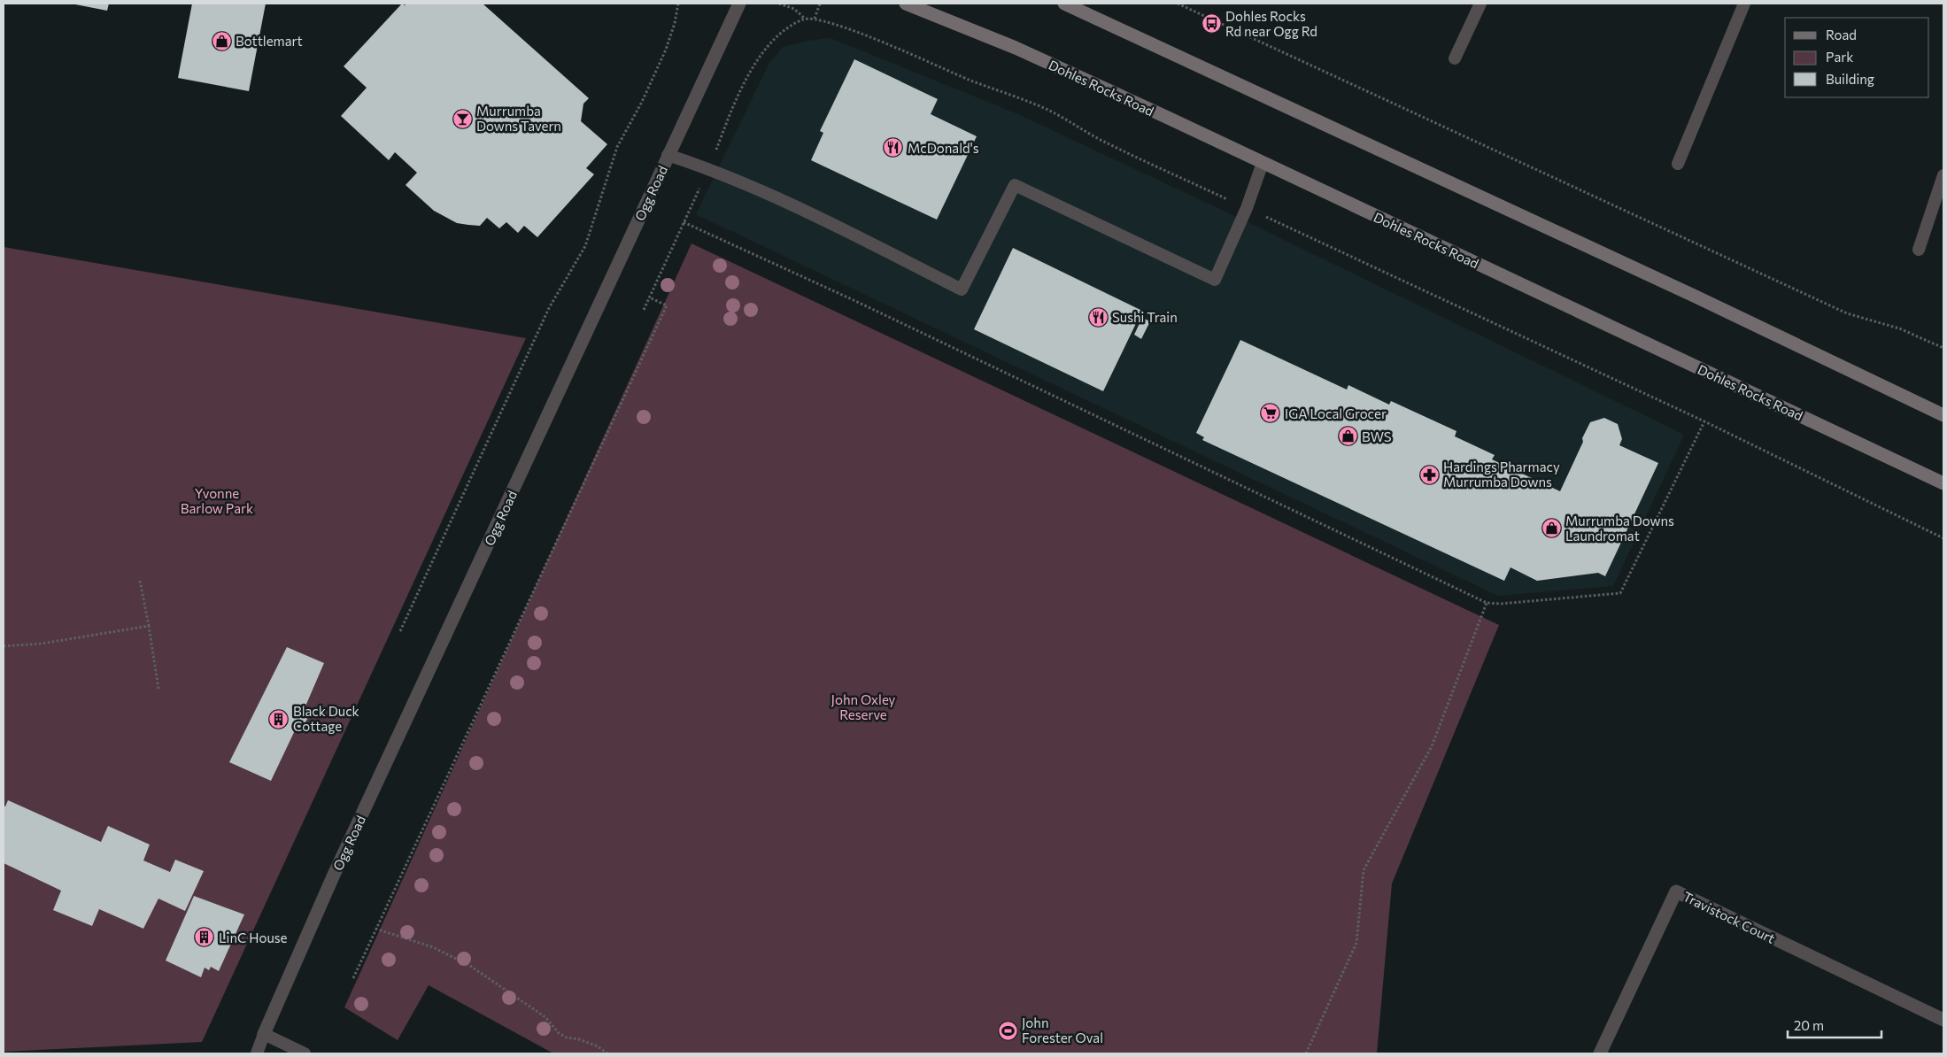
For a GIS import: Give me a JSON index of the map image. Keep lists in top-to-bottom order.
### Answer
{
  "streets": {
    "main road": ["Dohles Rocks Road"],
    "street": ["Ogg Road", "Travistock Court"]
  },
  "parks": ["Yvonne Barlow Park", "John Oxley Reserve"],
  "places": {
    "bus stop": ["Dohles Rocks Rd near Ogg Rd"],
    "shop": ["Bottlemart", "BWS", "Murrumba Downs Laundromat"],
    "bar": ["Murrumba Downs Tavern"],
    "restaurant": ["McDonald's", "Sushi Train"],
    "supermarket": ["IGA Local Grocer"],
    "pharmacy": ["Hardings Pharmacy Murrumba Downs"],
    "building": ["Black Duck Cottage", "LinC House"],
    "sports": ["John Forester Oval"]
  },
  "legend": ["Road", "Park", "Building"],
  "scale_bar": "20 m"
}
